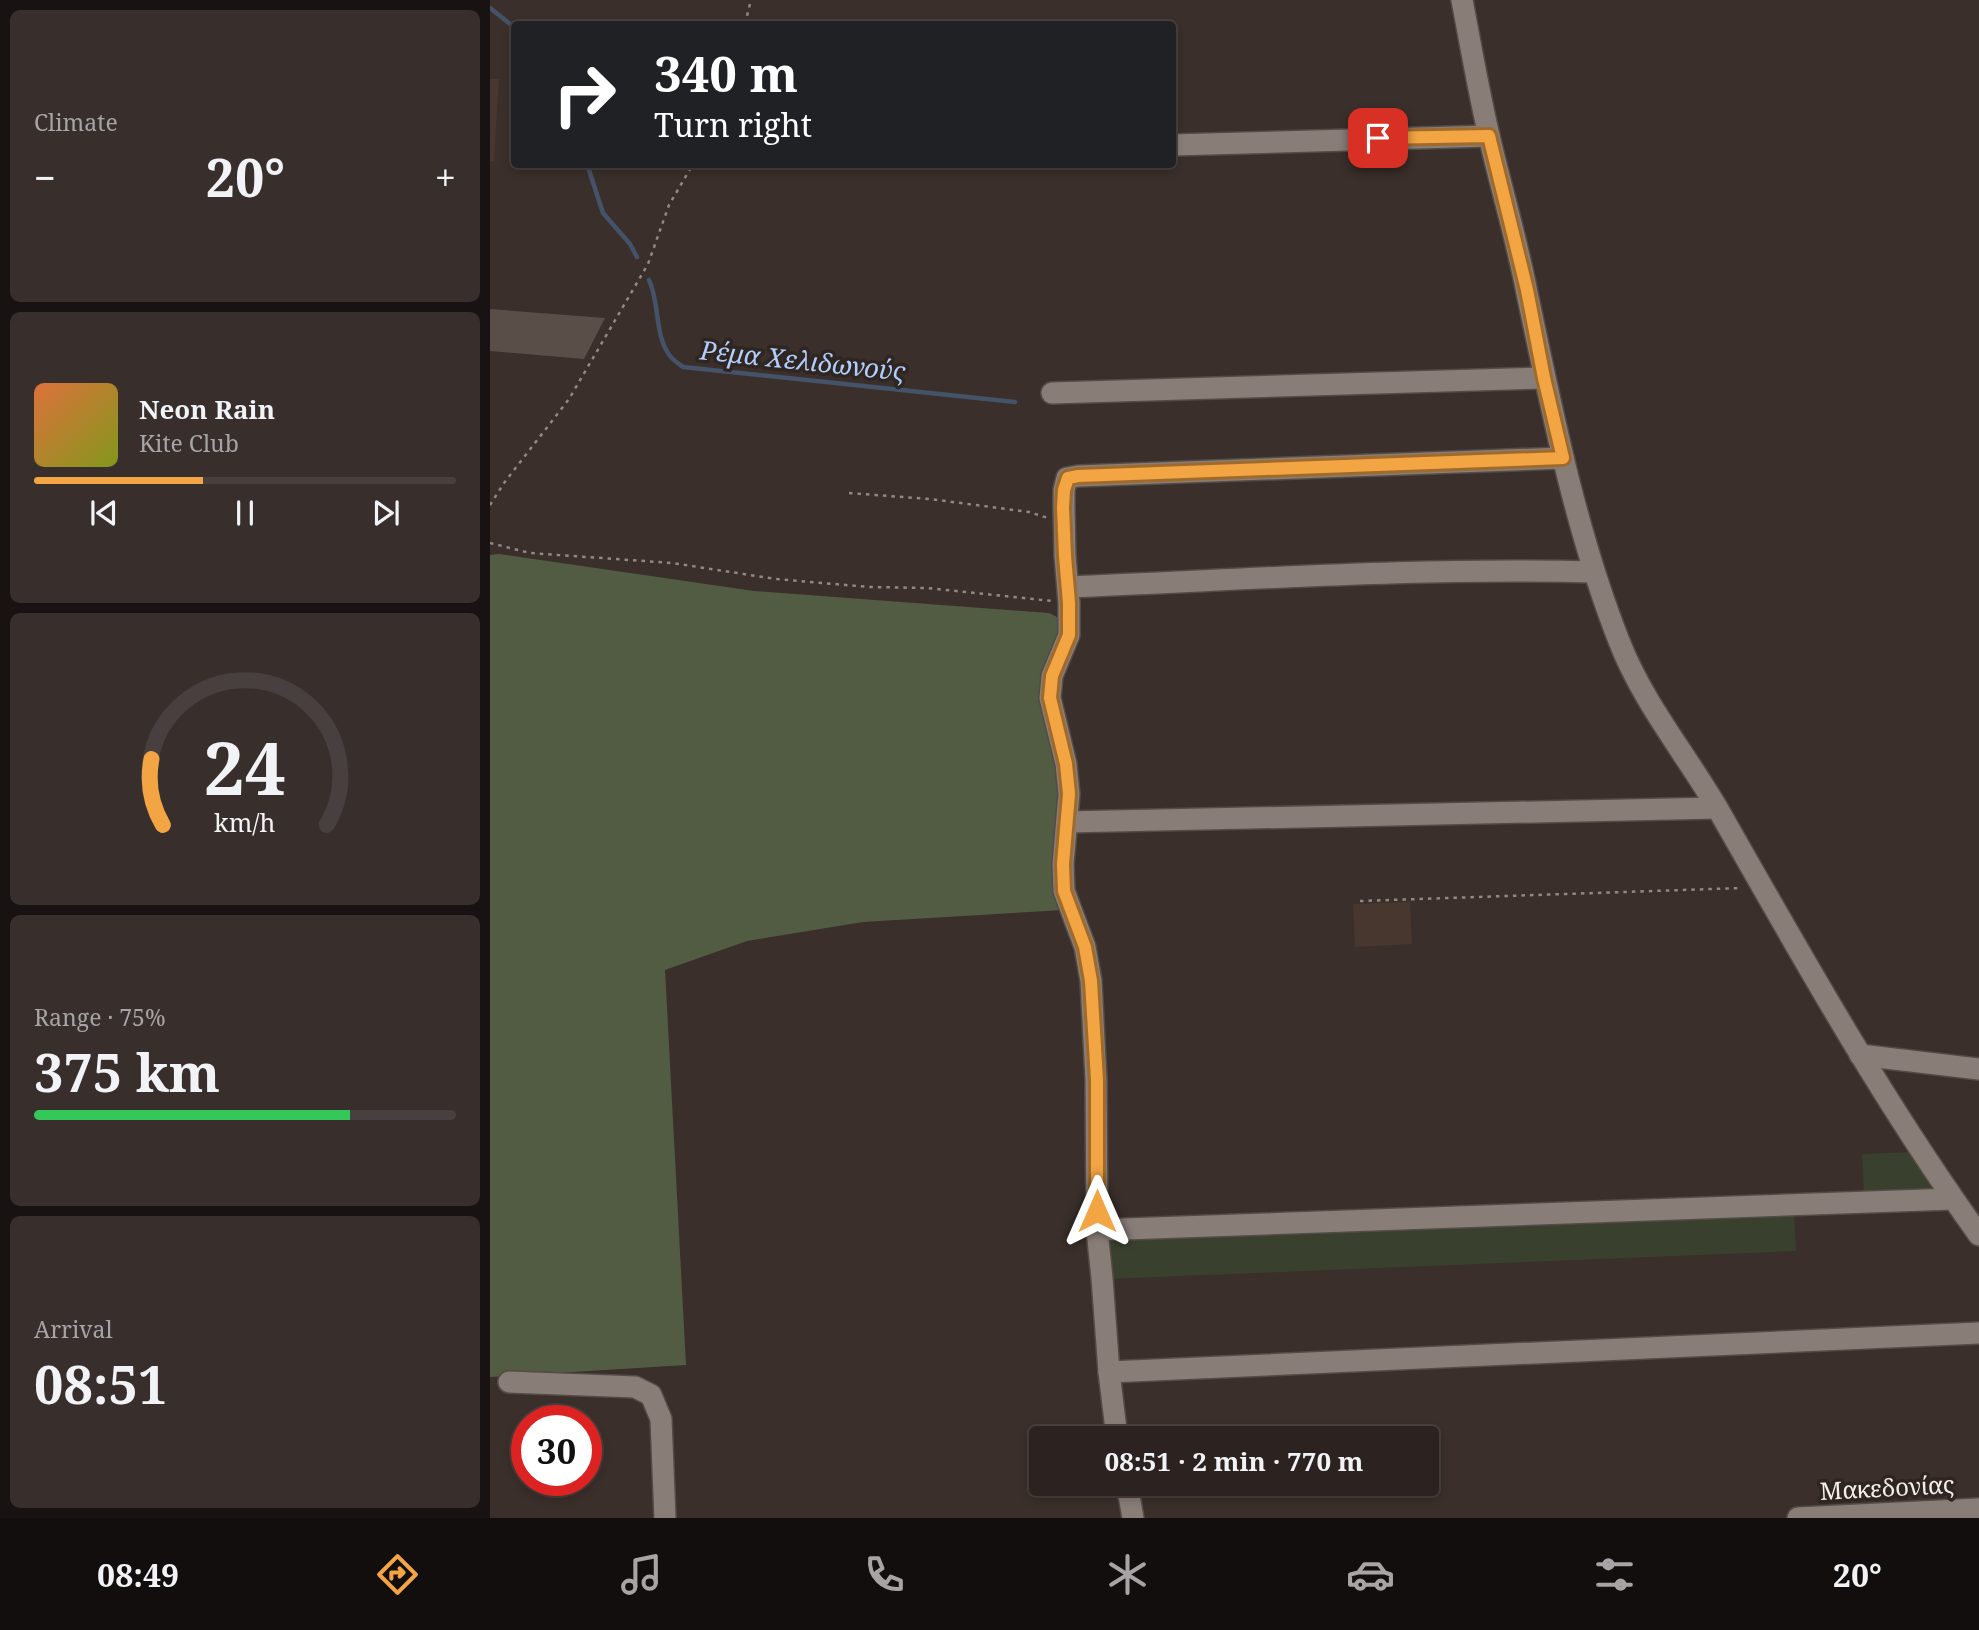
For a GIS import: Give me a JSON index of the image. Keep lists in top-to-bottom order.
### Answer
{
  "streets": {
    "street": ["Μακεδονίας"]
  },
  "water": ["Ρέμα Χελιδωνούς"],
  "page": {
    "tile": [
      "Climate",
      ["Range · 75%", "375 km"],
      ["Arrival", "08:51"]
    ],
    "turn": ["340 m", "Turn right"],
    "heat": ["−", "20°", "+"],
    "song": ["Neon Rain", "Kite Club"],
    "limit": "30",
    "trip": "08:51 · 2 min · 770 m",
    "tabs": ["08:49", "20°"],
    "gauge": ["24", "km/h"]
  }
}
